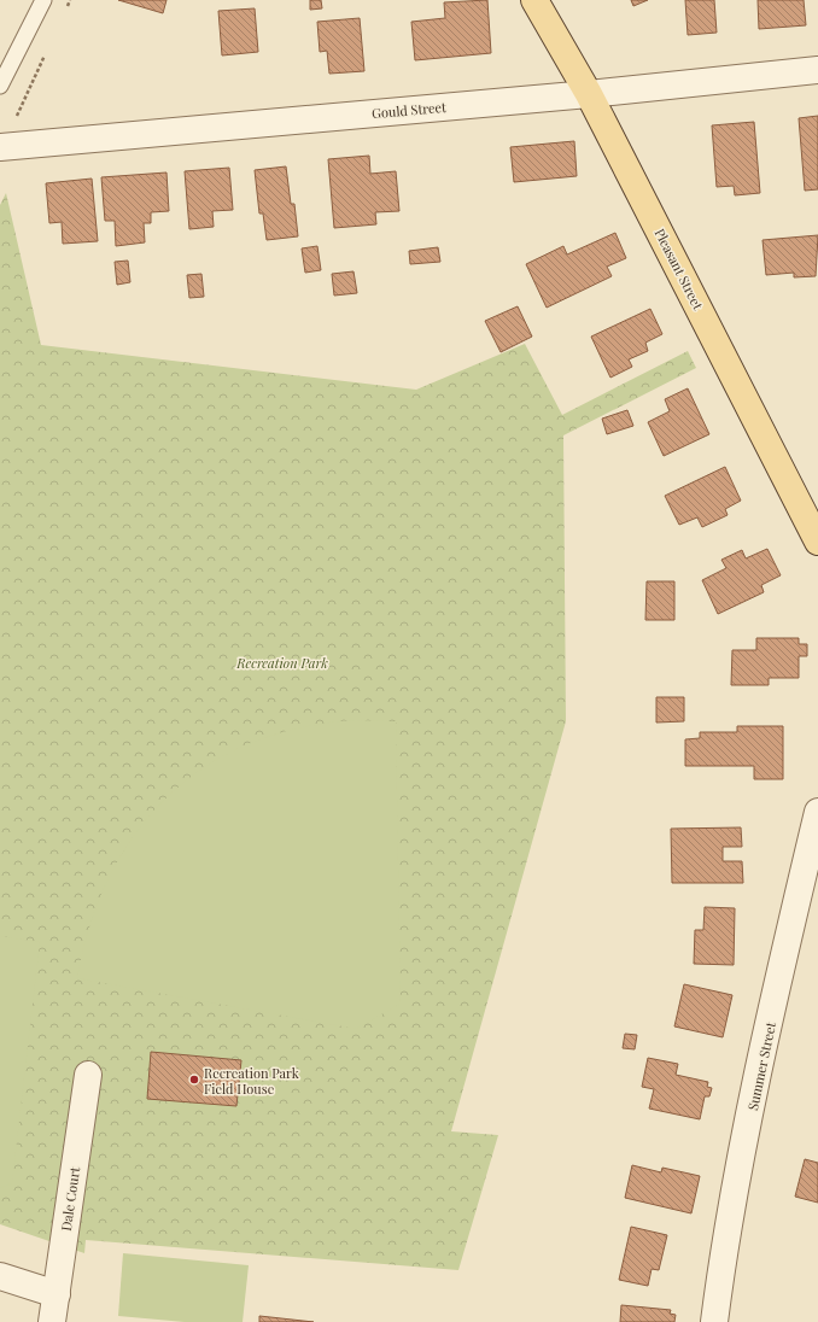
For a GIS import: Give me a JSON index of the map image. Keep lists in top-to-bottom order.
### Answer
{
  "streets": {
    "main road": ["Pleasant Street"],
    "street": ["Gould Street", "Summer Street", "Dale Court"]
  },
  "crossings": [
    ["Gould Street", "Pleasant Street"]
  ],
  "parks": ["Recreation Park"],
  "places": ["Recreation Park Field House"]
}
